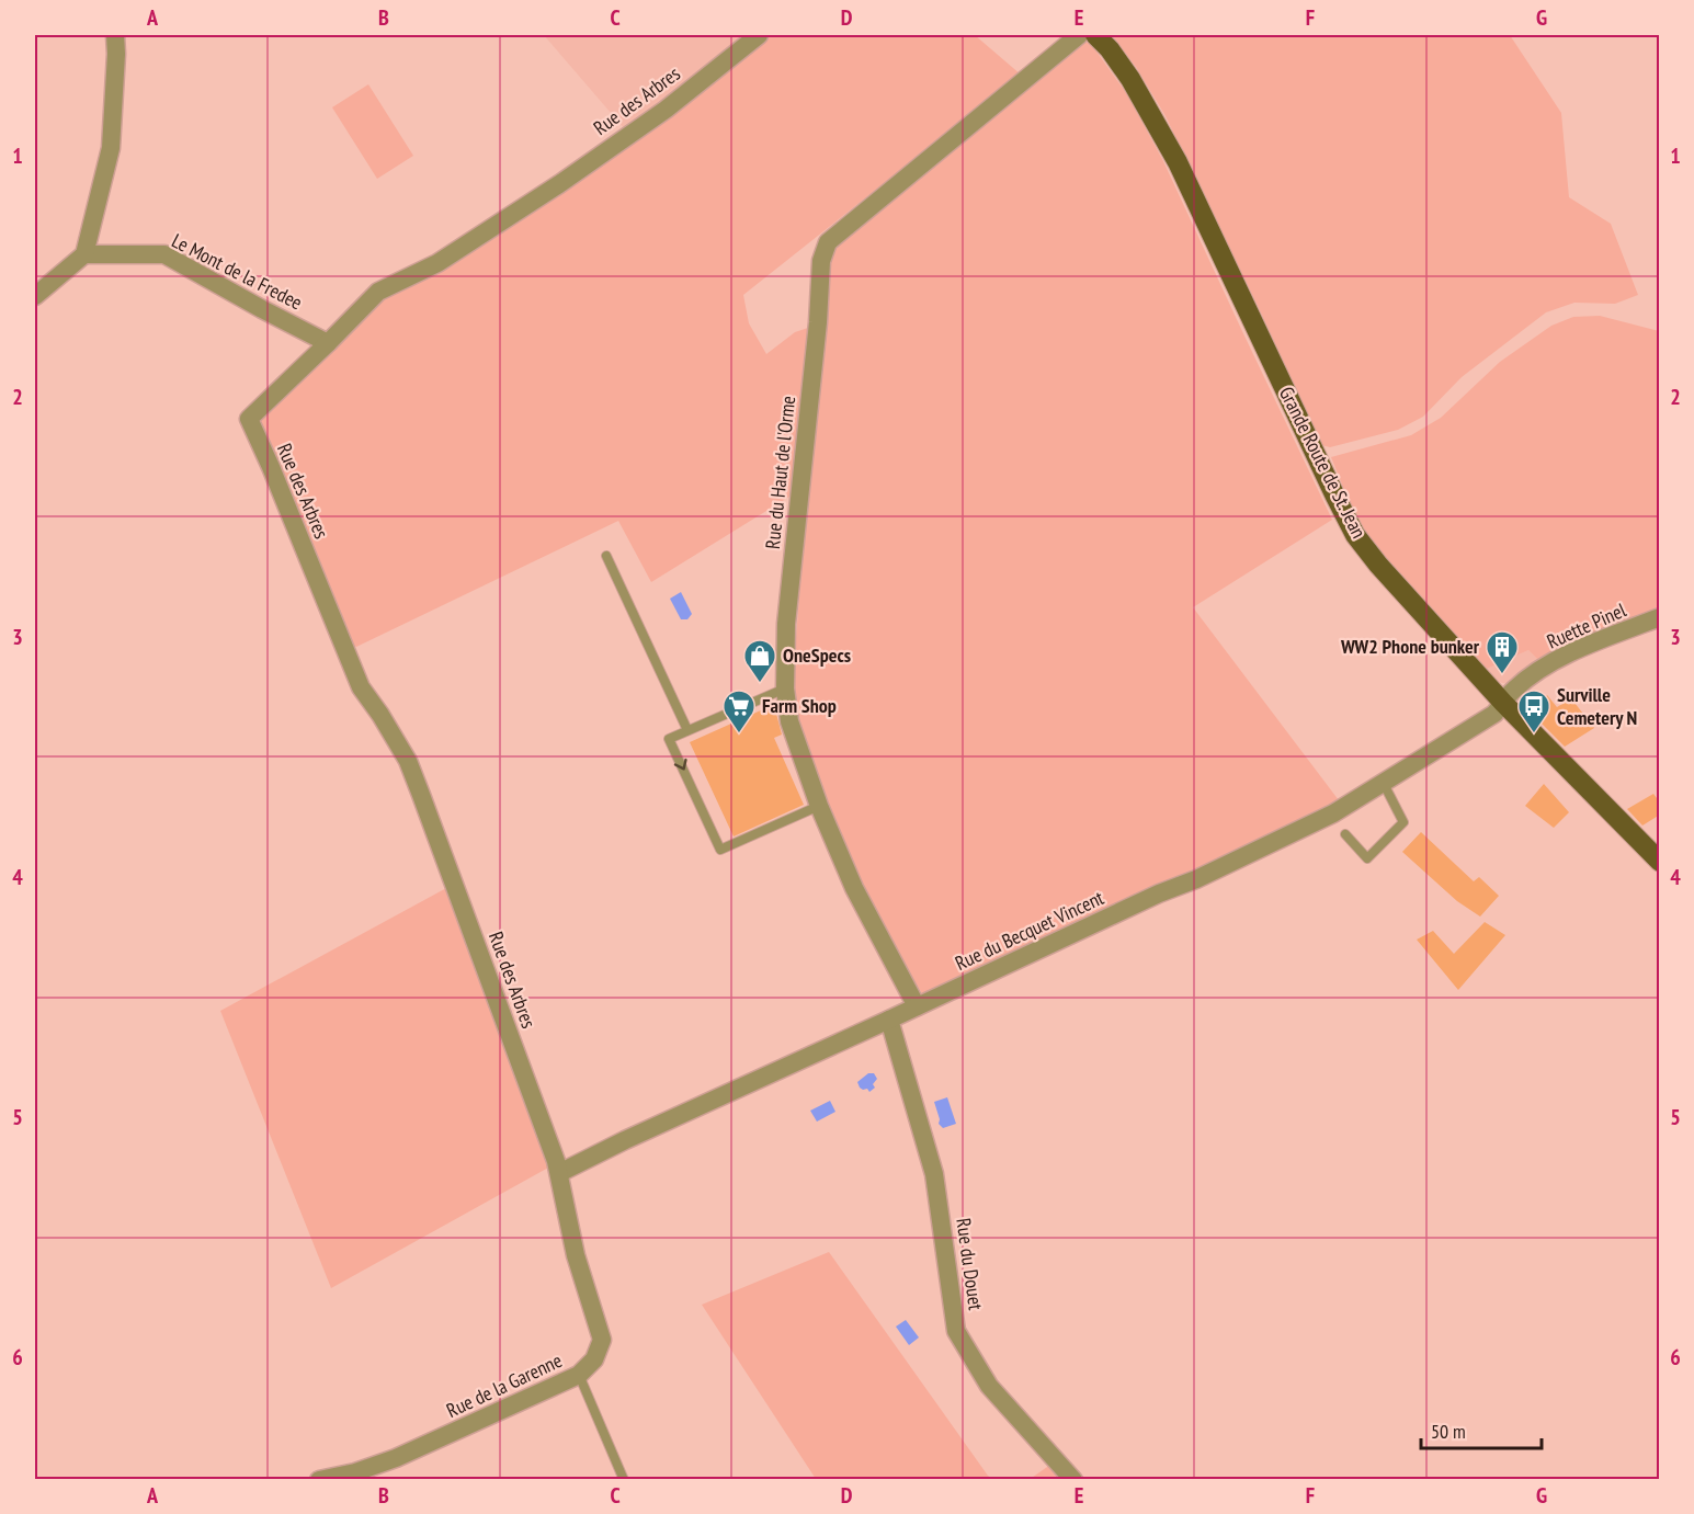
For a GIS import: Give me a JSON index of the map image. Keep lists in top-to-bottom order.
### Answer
{
  "streets": {
    "main road": ["Grande Route de St. Jean"],
    "street": [
      "Rue des Arbres",
      "Le Mont de la Fredee",
      "Rue du Haut de l'Orme",
      "Ruette Pinel",
      "Rue du Becquet Vincent",
      "Rue du Douet",
      "Rue de la Garenne"
    ]
  },
  "crossings": [
    ["Rue des Arbres", "Le Mont de la Fredee"],
    ["Rue des Arbres", "Rue du Becquet Vincent"],
    ["Rue des Arbres", "Rue de la Garenne"],
    ["Grande Route de St. Jean", "Ruette Pinel"],
    ["Grande Route de St. Jean", "Rue du Becquet Vincent"],
    ["Rue du Haut de l'Orme", "Rue du Becquet Vincent"],
    ["Ruette Pinel", "Rue du Becquet Vincent"],
    ["Rue du Becquet Vincent", "Rue du Douet"],
    ["Rue du Becquet Vincent", "Rue de la Garenne"]
  ],
  "places": {
    "building": ["WW2 Phone bunker"],
    "shop": ["OneSpecs"],
    "supermarket": ["Farm Shop"],
    "bus stop": ["Surville Cemetery N"]
  },
  "scale_bar": "50 m",
  "grid": {
    "columns": [
      "A",
      "B",
      "C",
      "D",
      "E",
      "F",
      "G"
    ],
    "rows": [
      "1",
      "2",
      "3",
      "4",
      "5",
      "6"
    ]
  }
}
